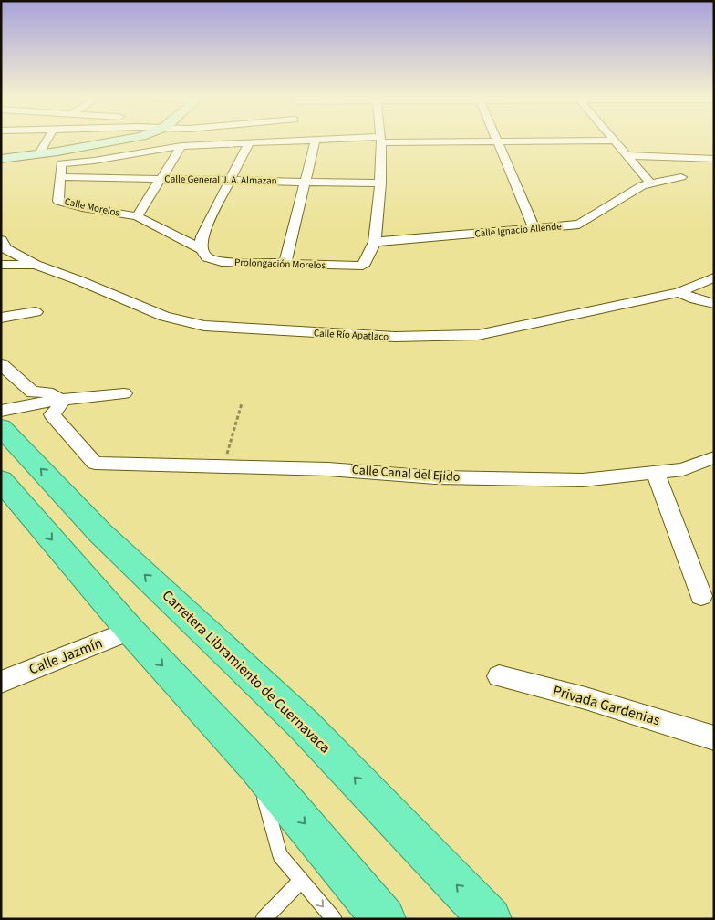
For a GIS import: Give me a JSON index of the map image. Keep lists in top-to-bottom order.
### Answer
{
  "streets": {
    "highway": ["Carretera Libramiento de Cuernavaca"],
    "street": [
      "Calle General J. A. Almazan",
      "Calle Morelos",
      "Calle Ignacio Allende",
      "Prolongación Morelos",
      "Calle Río Apatlaco",
      "Calle Canal del Ejido",
      "Calle Jazmín",
      "Privada Gardenias"
    ]
  },
  "crossings": [
    ["Calle General J. A. Almazan", "Calle Morelos"],
    ["Calle Morelos", "Prolongación Morelos"],
    ["Calle Ignacio Allende", "Prolongación Morelos"]
  ]
}
